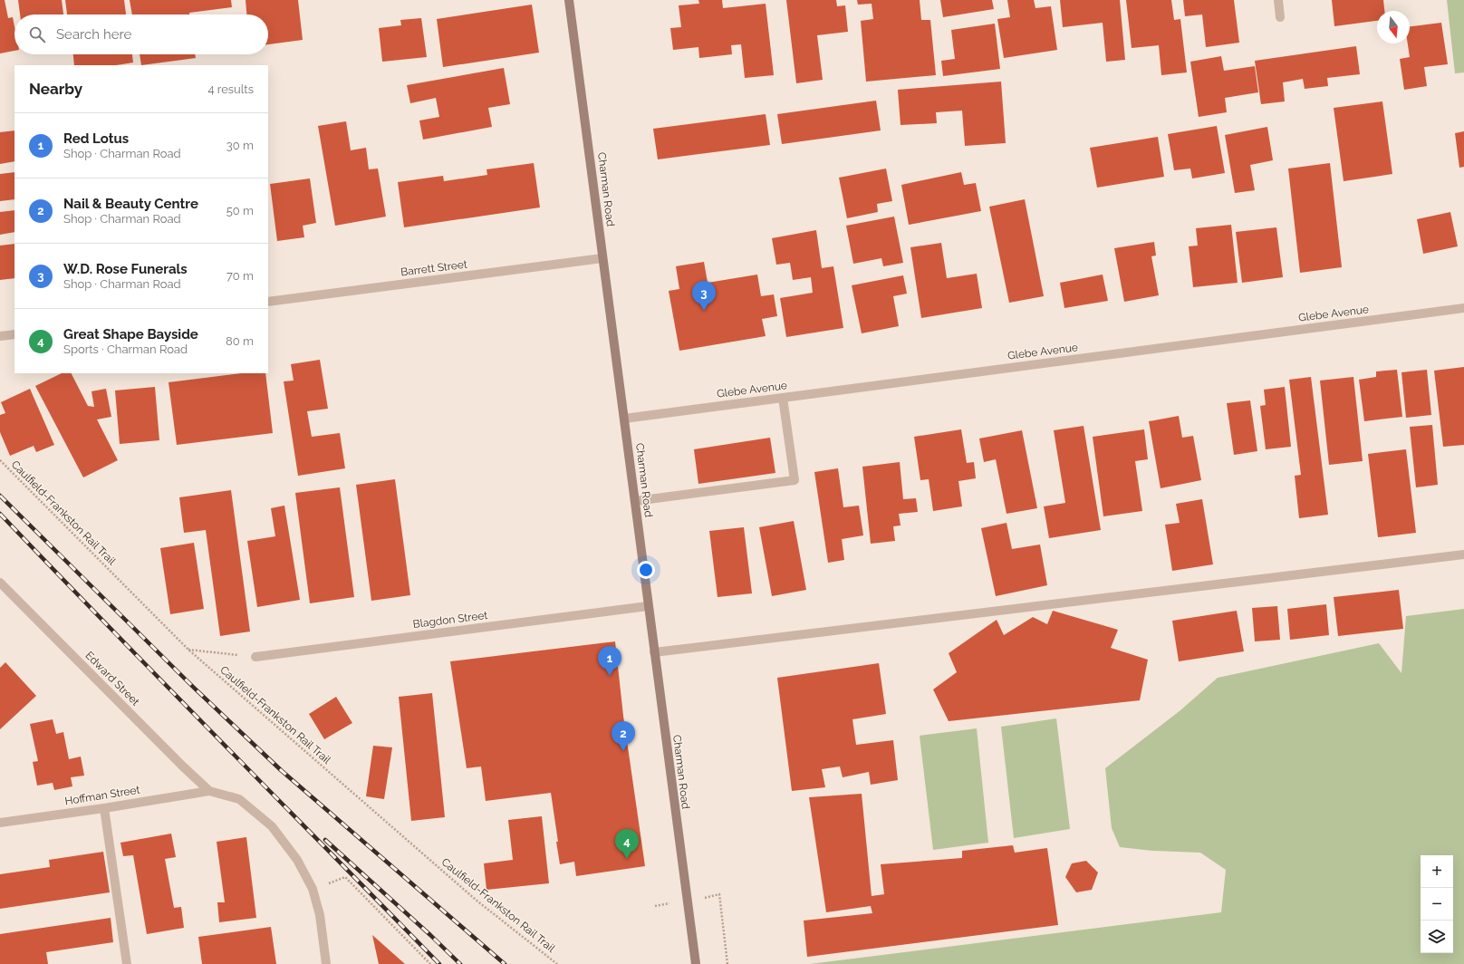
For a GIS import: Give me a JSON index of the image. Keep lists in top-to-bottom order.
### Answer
{
  "streets": {
    "main road": ["Charman Road"],
    "street": [
      "Barrett Street",
      "Glebe Avenue",
      "Blagdon Street",
      "Edward Street",
      "Hoffman Street"
    ],
    "path": ["Caulfield-Frankston Rail Trail"]
  },
  "crossings": [
    ["Charman Road", "Barrett Street"],
    ["Charman Road", "Glebe Avenue"],
    ["Charman Road", "Blagdon Street"],
    ["Edward Street", "Hoffman Street"]
  ],
  "north": "bottom",
  "page": {
    "search": "Search here",
    "heading": ["Nearby", "4 results"],
    "list": [
      {
        "mark": "1",
        "name": "Red Lotus",
        "note": "Shop · Charman Road",
        "value": "30 m"
      },
      {
        "mark": "2",
        "name": "Nail & Beauty Centre",
        "note": "Shop · Charman Road",
        "value": "50 m"
      },
      {
        "mark": "3",
        "name": "W.D. Rose Funerals",
        "note": "Shop · Charman Road",
        "value": "70 m"
      },
      {
        "mark": "4",
        "name": "Great Shape Bayside",
        "note": "Sports · Charman Road",
        "value": "80 m"
      }
    ],
    "pins": [
      "3",
      "1",
      "2",
      "4"
    ],
    "map_buttons": ["+", "−"]
  }
}
